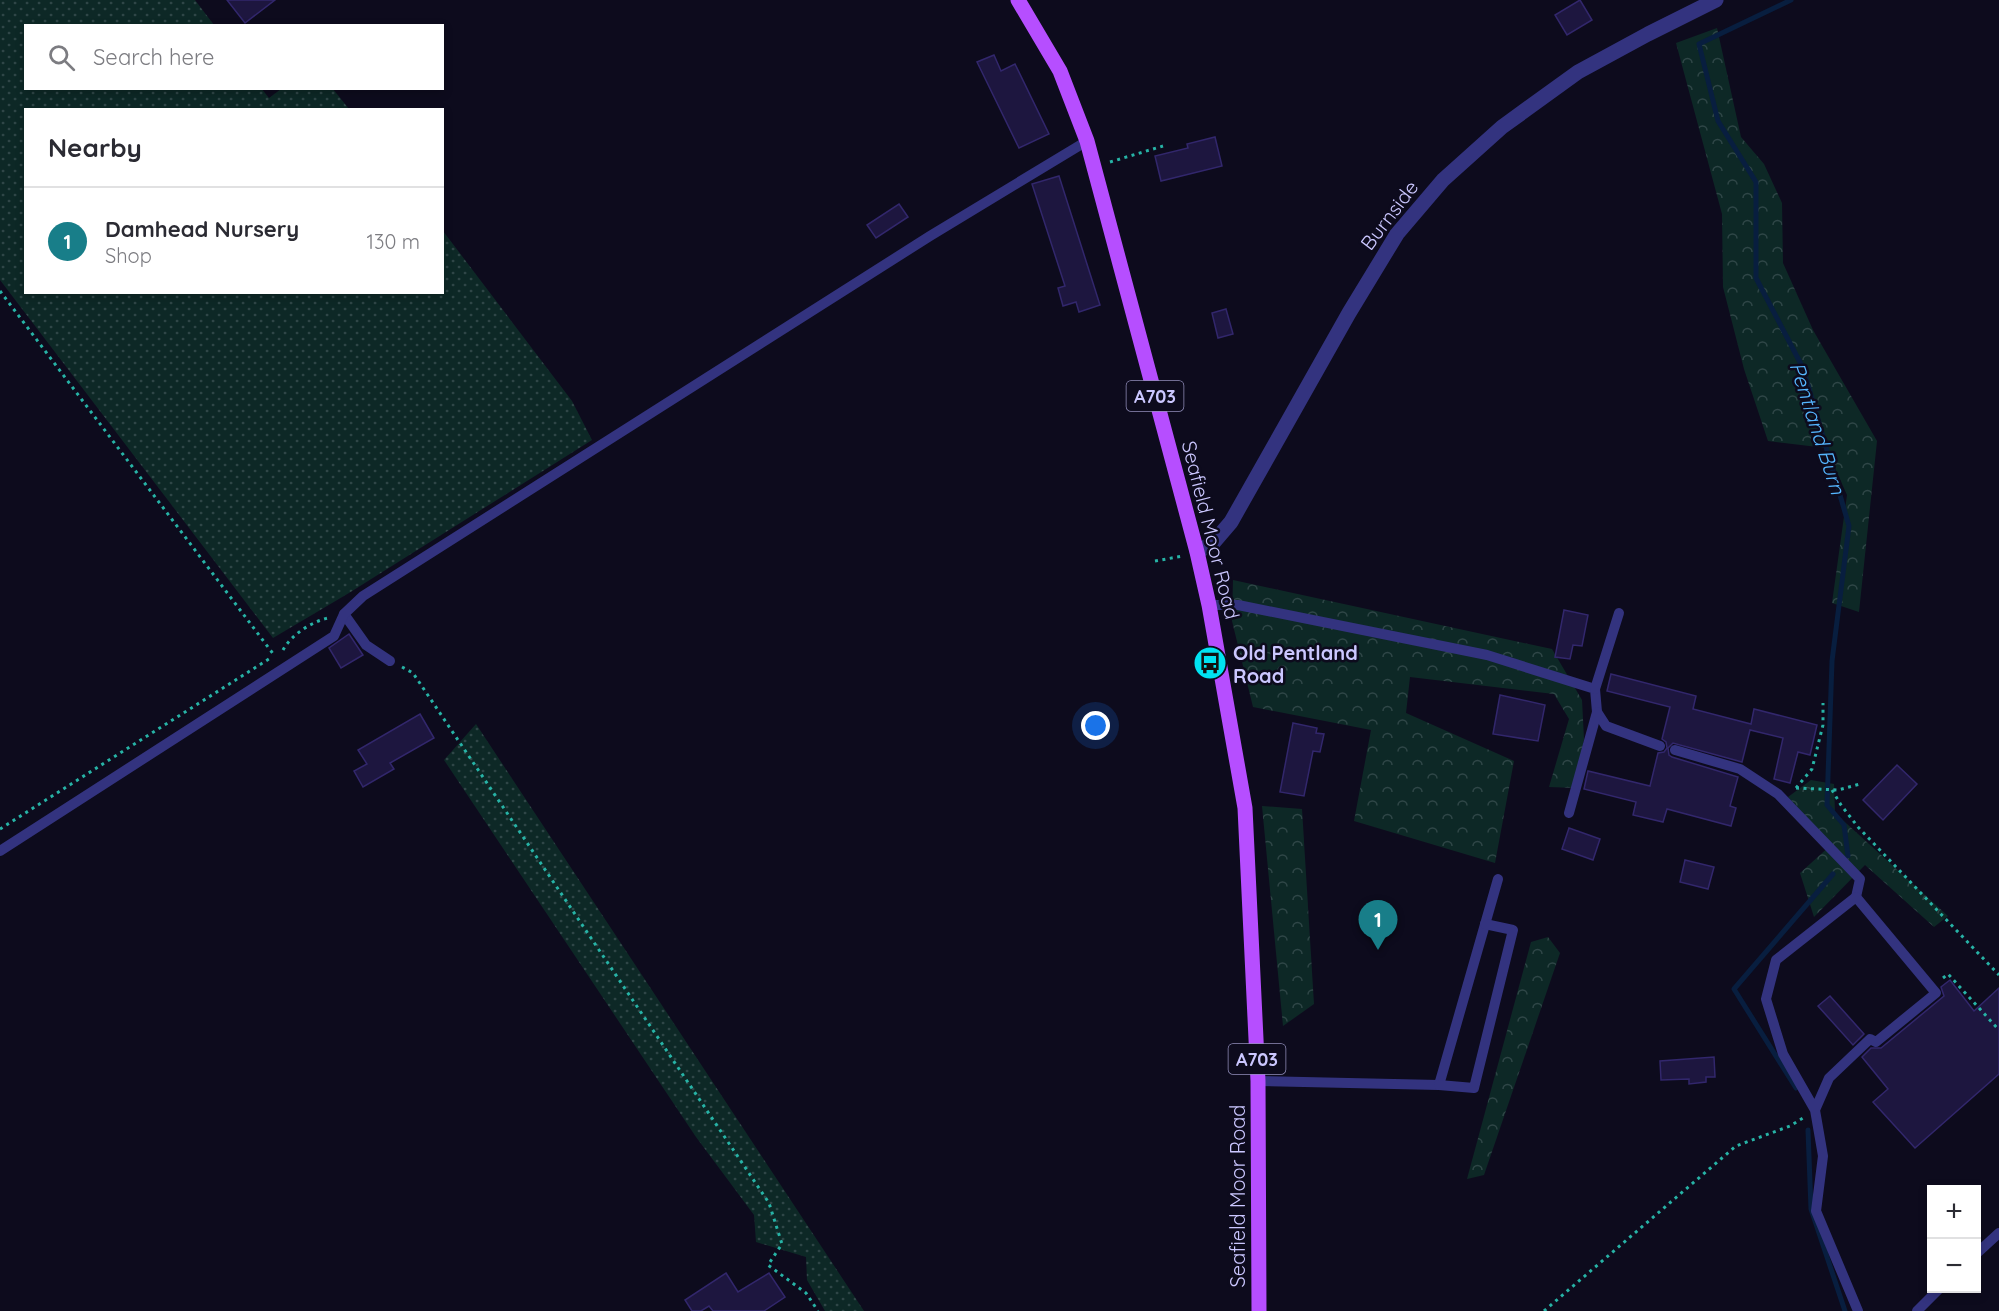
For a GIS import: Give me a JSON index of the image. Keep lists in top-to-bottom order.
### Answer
{
  "streets": {
    "main road": ["A703", "Seafield Moor Road"],
    "street": ["Burnside"]
  },
  "crossings": [
    ["Burnside", "Seafield Moor Road"]
  ],
  "water": ["Pentland Burn"],
  "places": {
    "bus stop": ["Old Pentland Road"]
  },
  "page": {
    "search": "Search here",
    "heading": "Nearby",
    "list": [
      {
        "mark": "1",
        "name": "Damhead Nursery",
        "note": "Shop",
        "value": "130 m"
      }
    ],
    "pins": "1",
    "map_buttons": ["+", "−"]
  }
}
